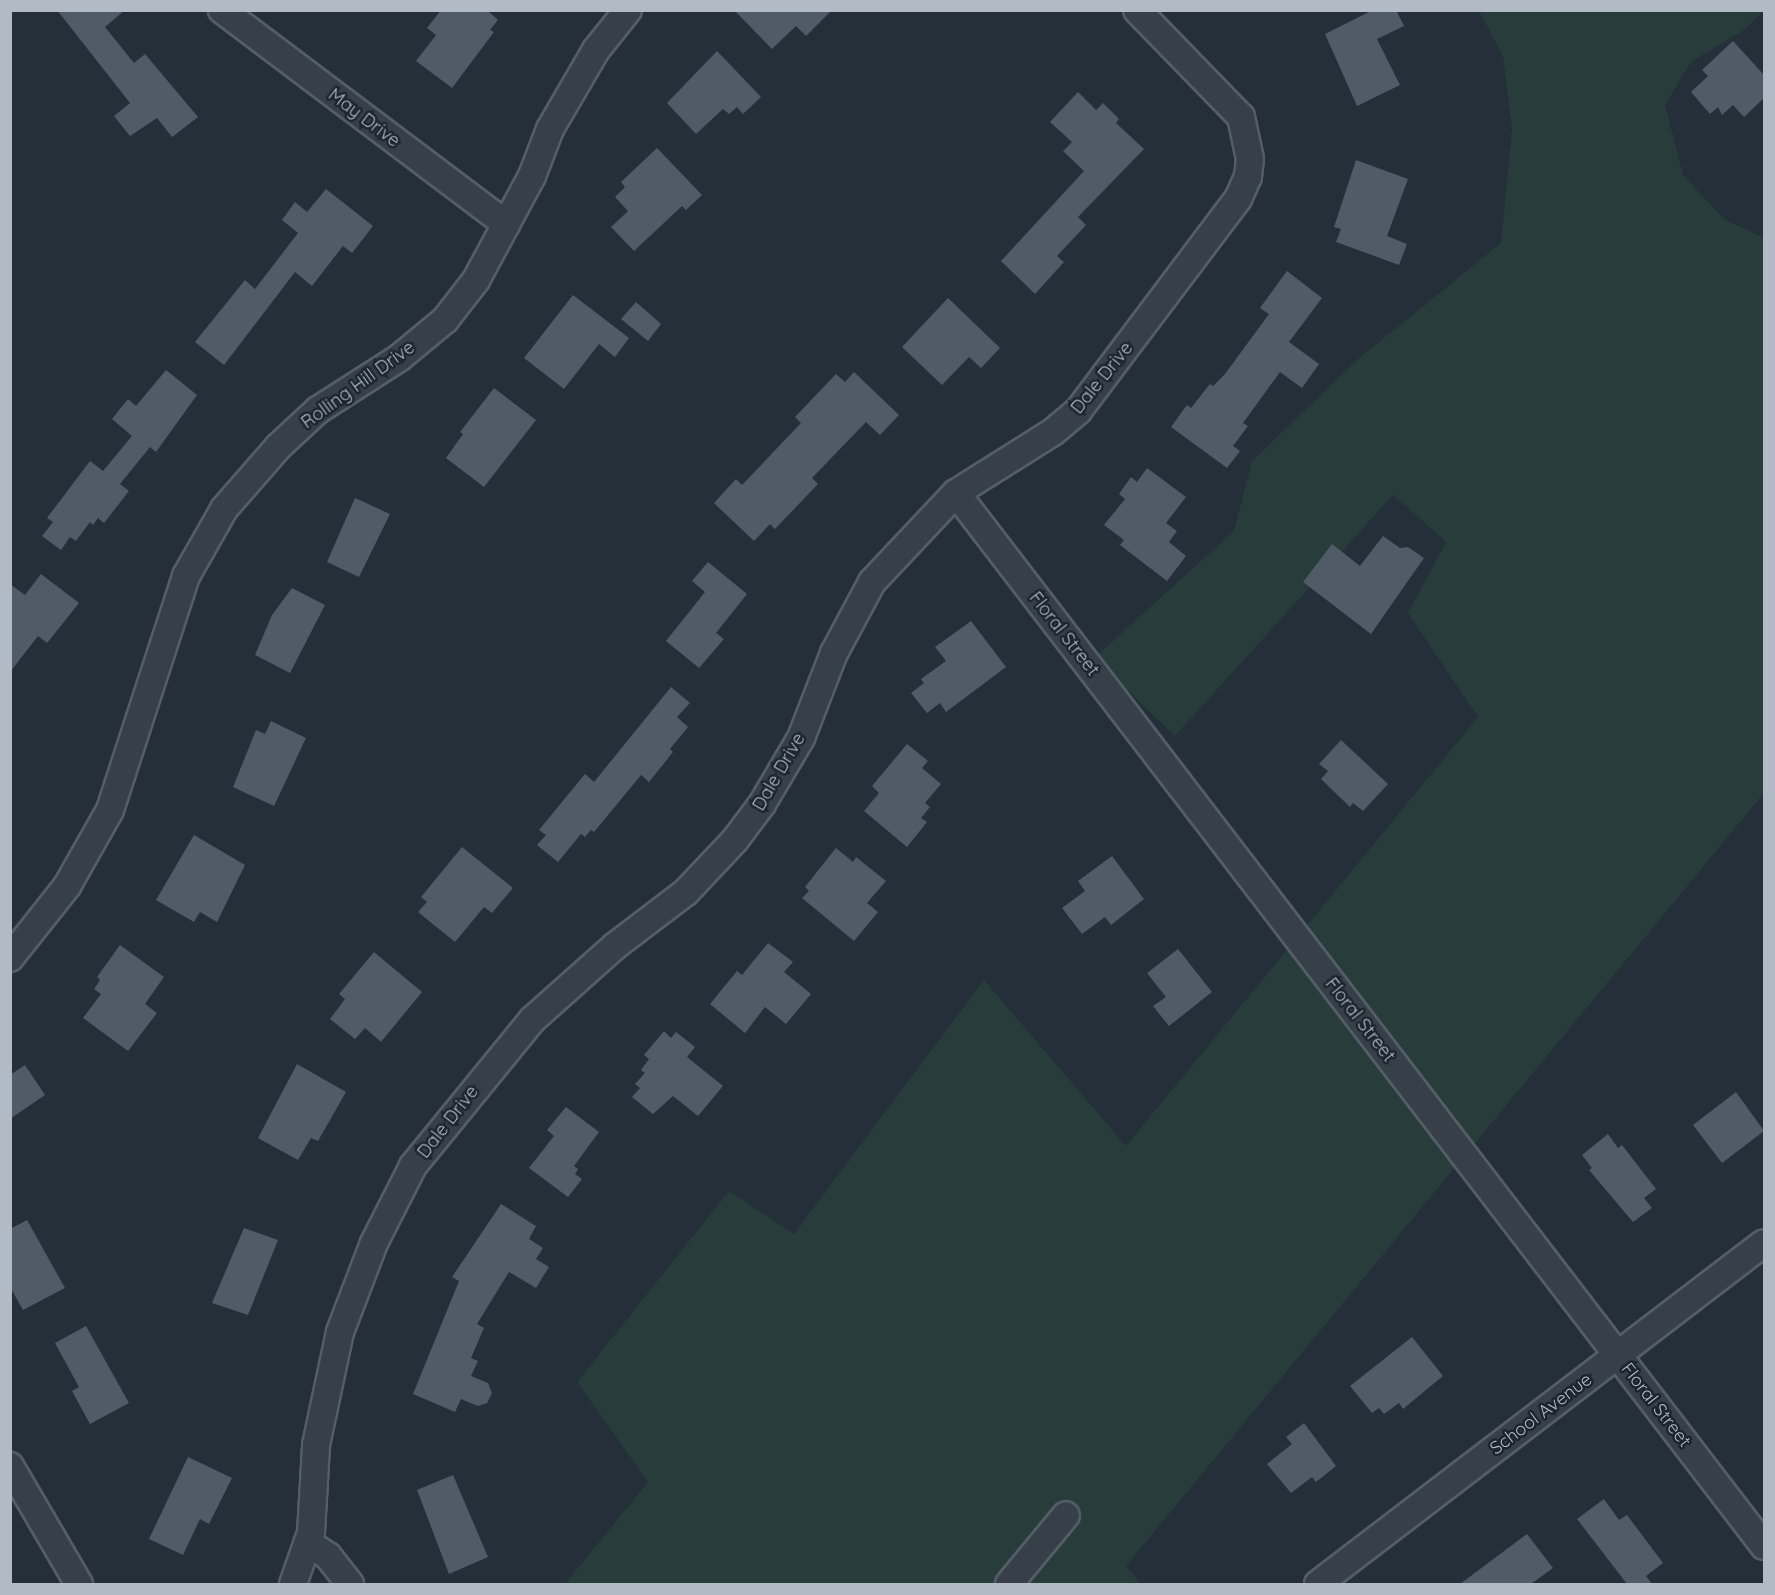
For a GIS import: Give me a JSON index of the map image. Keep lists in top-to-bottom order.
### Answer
{
  "streets": {
    "street": [
      "May Drive",
      "Dale Drive",
      "Rolling Hill Drive",
      "Floral Street",
      "School Avenue"
    ]
  },
  "crossings": [
    ["May Drive", "Rolling Hill Drive"],
    ["Dale Drive", "Floral Street"],
    ["Floral Street", "School Avenue"]
  ]
}
